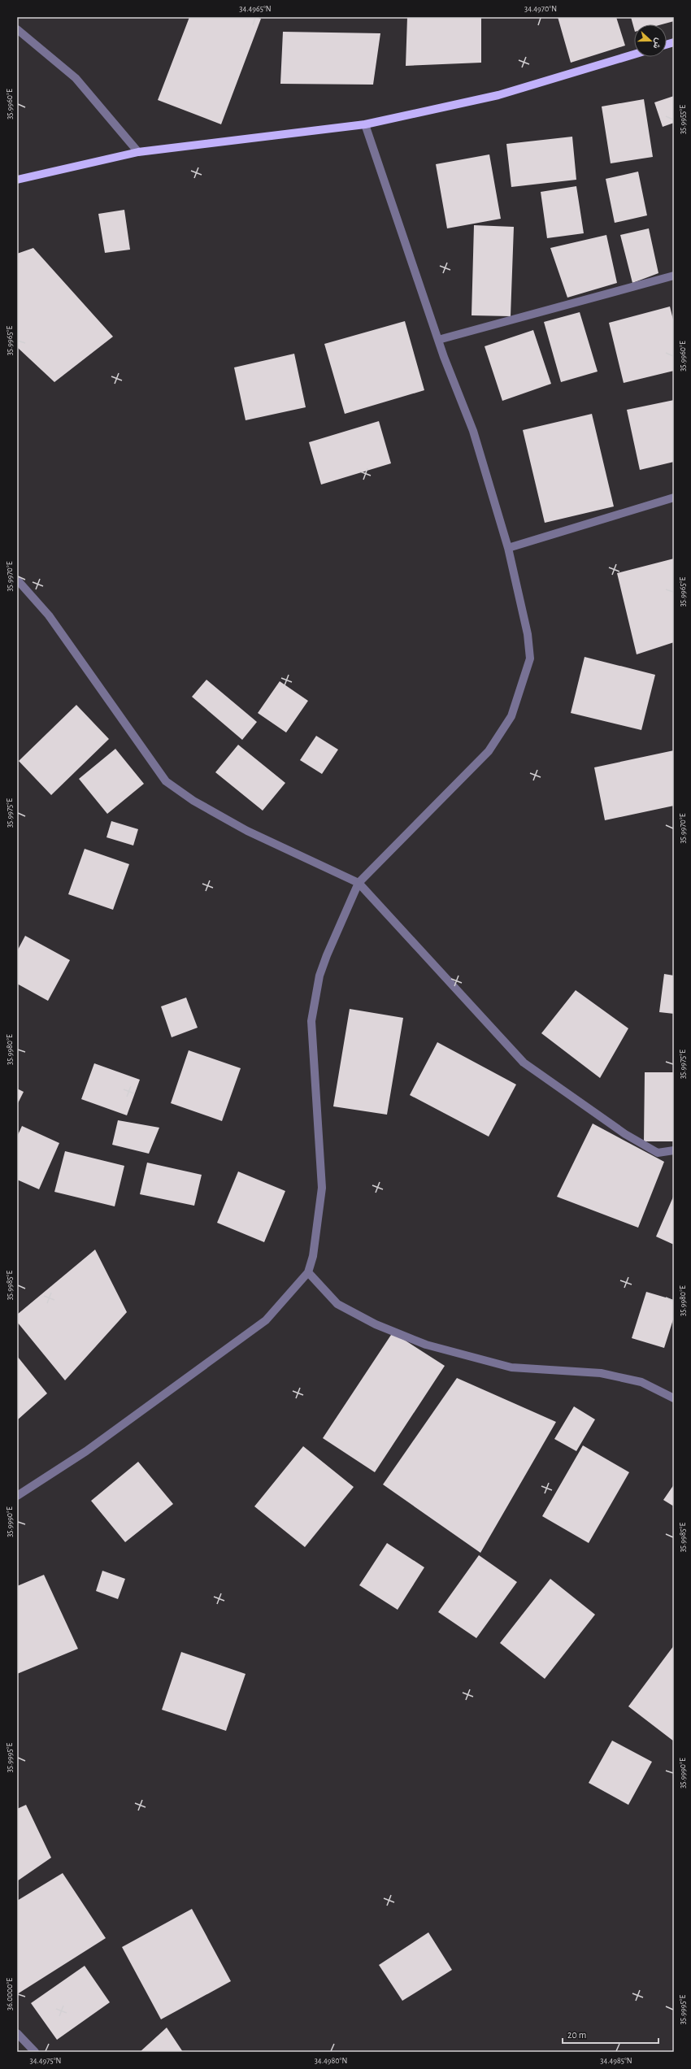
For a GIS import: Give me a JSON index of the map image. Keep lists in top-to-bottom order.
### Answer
{
  "scale_bar": "20 m",
  "north": "right",
  "coordinates": [
    "34.4965°N",
    "34.4970°N",
    "35.9960°E",
    "35.9955°E",
    "35.9965°E",
    "35.9970°E",
    "35.9975°E",
    "35.9980°E",
    "35.9985°E",
    "35.9990°E",
    "35.9995°E",
    "36.0000°E",
    "34.4975°N",
    "34.4980°N",
    "34.4985°N"
  ]
}
